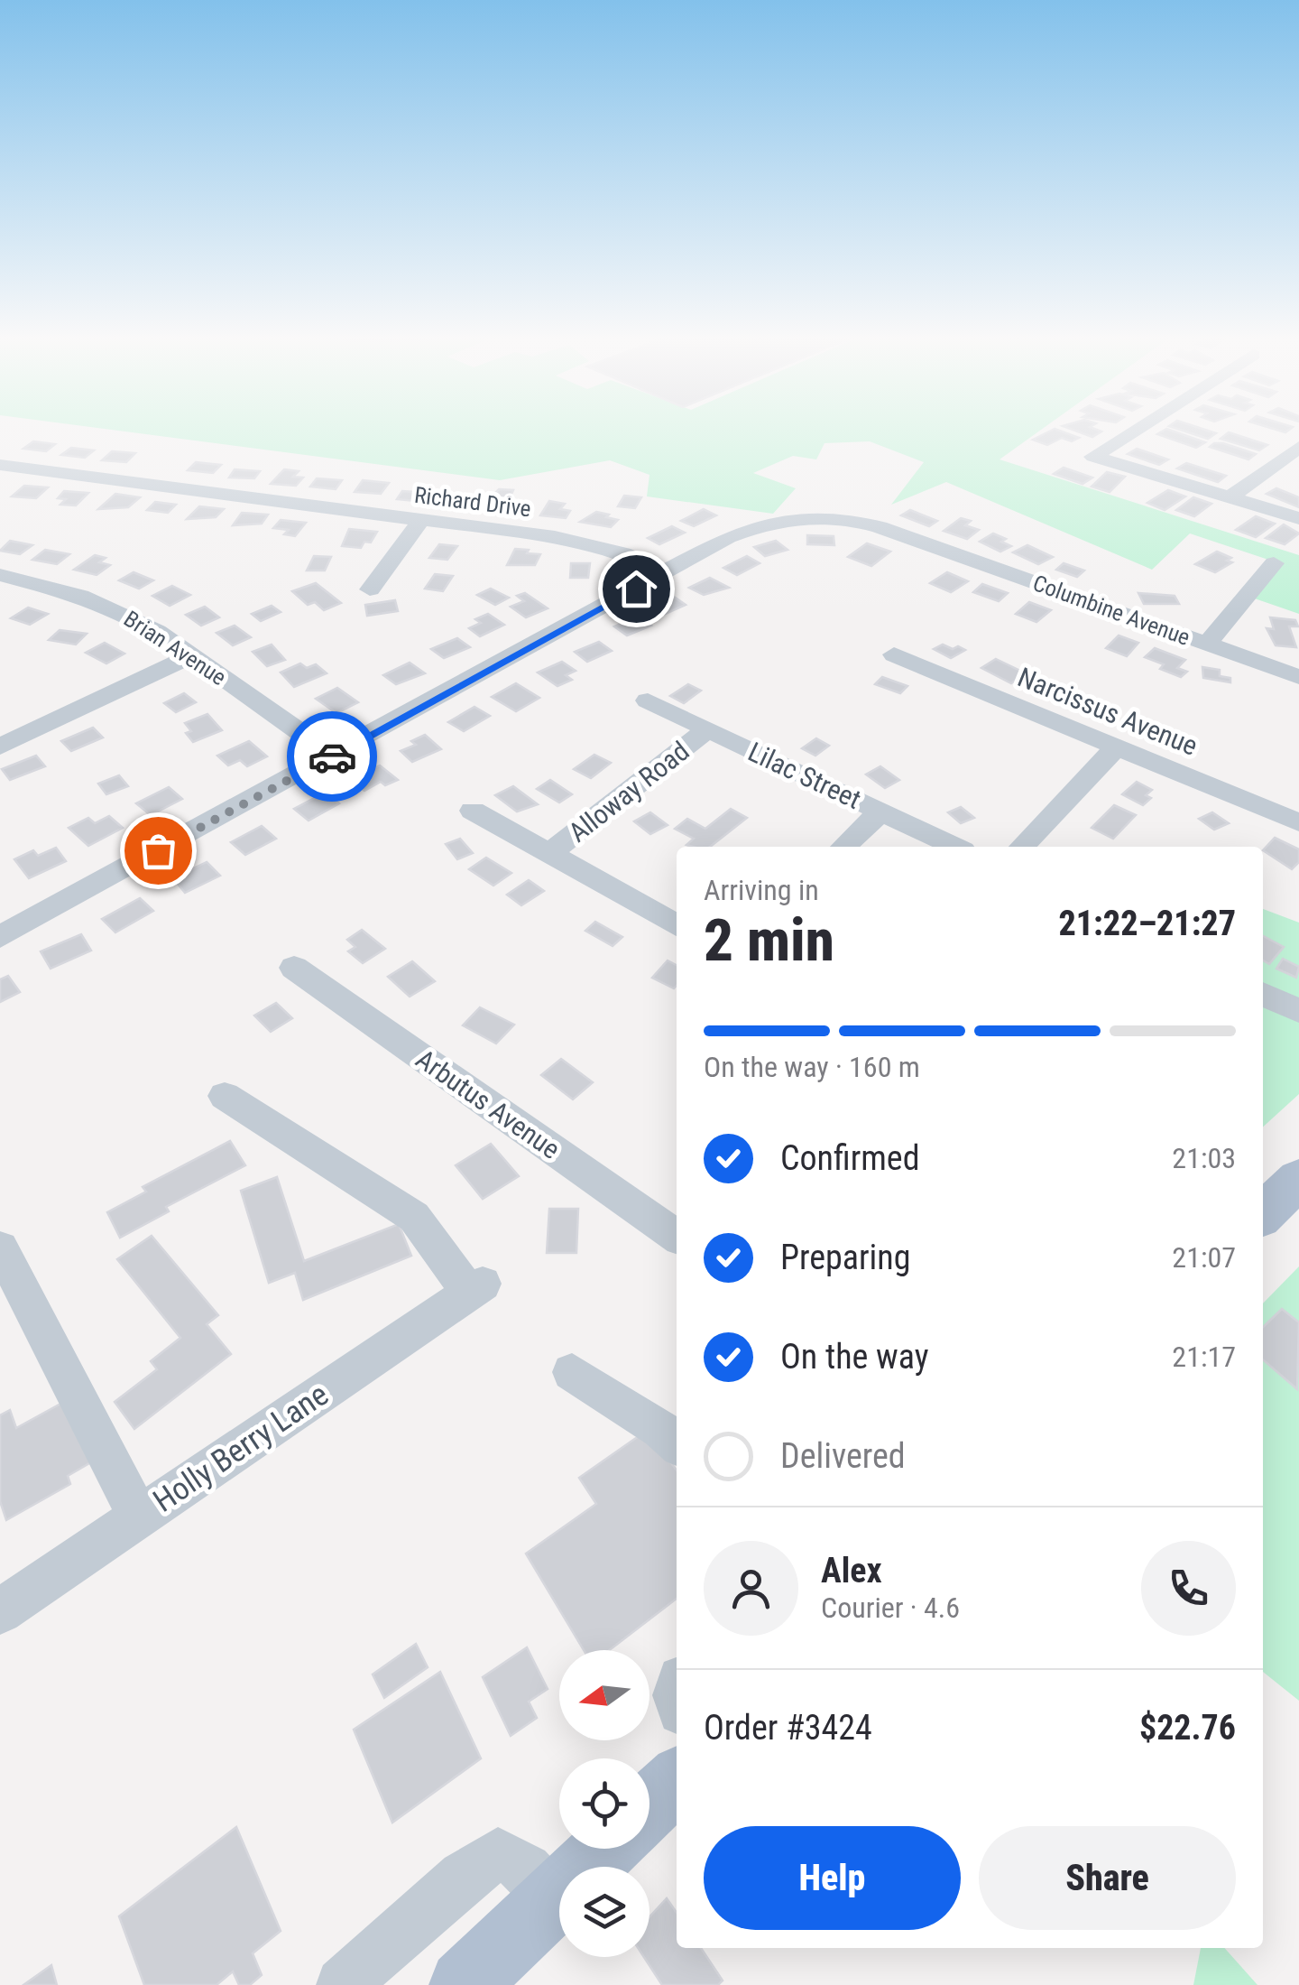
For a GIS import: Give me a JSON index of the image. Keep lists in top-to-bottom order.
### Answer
{
  "streets": {
    "street": [
      "Richard Drive",
      "Columbine Avenue",
      "Brian Avenue",
      "Narcissus Avenue",
      "Lilac Street",
      "Alloway Road",
      "Arbutus Avenue",
      "Holly Berry Lane"
    ]
  },
  "crossings": [
    ["Richard Drive", "Columbine Avenue"],
    ["Columbine Avenue", "Brian Avenue"],
    ["Lilac Street", "Alloway Road"]
  ],
  "north": "left",
  "page": {
    "heading": ["2 min", "Arriving in", "21:22–21:27"],
    "panel": [
      "Alex",
      "Courier · 4.6",
      "Order #3424",
      "$22.76"
    ],
    "bar": "On the way · 160 m",
    "list": [
      ["Confirmed", "21:03"],
      ["Preparing", "21:07"],
      ["On the way", "21:17"],
      "Delivered"
    ],
    "buttons": ["Help", "Share"]
  }
}
